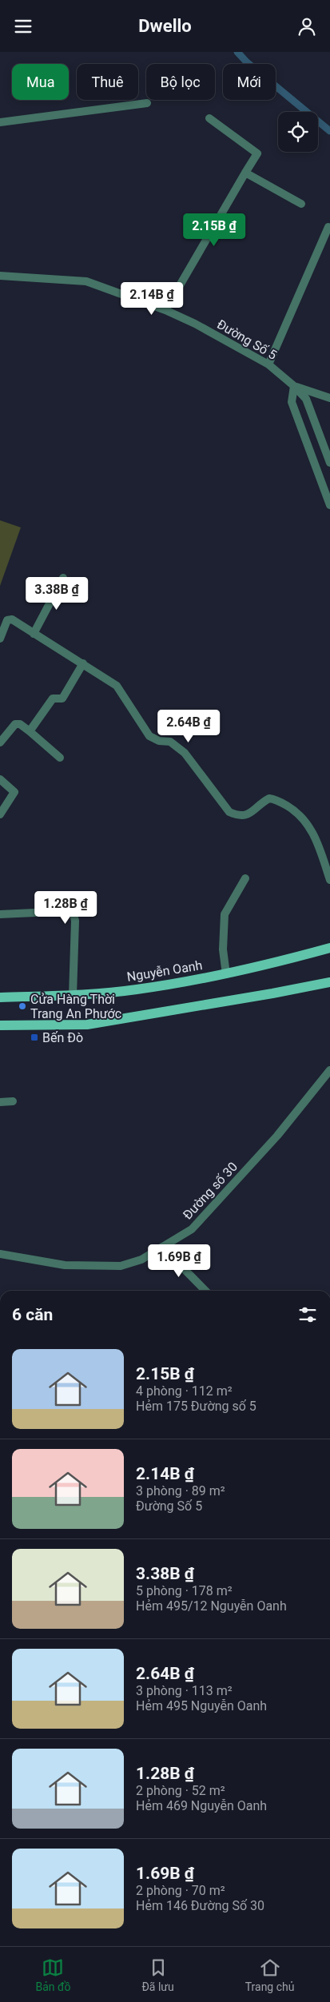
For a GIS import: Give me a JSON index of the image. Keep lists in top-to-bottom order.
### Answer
{
  "streets": {
    "main road": ["Nguyễn Oanh"],
    "street": ["Đường Số 5", "Đường số 30"]
  },
  "places": {
    "other": ["Cửa Hàng Thời Trang An Phước"],
    "transit": ["Bến Đò"]
  },
  "page": {
    "header": "Dwello",
    "chip": [
      "Mua",
      "Thuê",
      "Bộ lọc",
      "Mới"
    ],
    "price": [
      "2.15B ₫",
      "2.14B ₫",
      "3.38B ₫",
      "2.64B ₫",
      "1.28B ₫",
      "1.69B ₫"
    ],
    "heading": "6 căn",
    "list": [
      {
        "name": "2.15B ₫",
        "note": "4 phòng · 112 m² · Hẻm 175 Đường số 5"
      },
      {
        "name": "2.14B ₫",
        "note": "3 phòng · 89 m² · Đường Số 5"
      },
      {
        "name": "3.38B ₫",
        "note": "5 phòng · 178 m² · Hẻm 495/12 Nguyễn Oanh"
      },
      {
        "name": "2.64B ₫",
        "note": "3 phòng · 113 m² · Hẻm 495 Nguyễn Oanh"
      },
      {
        "name": "1.28B ₫",
        "note": "2 phòng · 52 m² · Hẻm 469 Nguyễn Oanh"
      },
      {
        "name": "1.69B ₫",
        "note": "2 phòng · 70 m² · Hẻm 146 Đường Số 30"
      }
    ],
    "tabs": ["Bản đồ", "Đã lưu", "Trang chủ"]
  }
}
